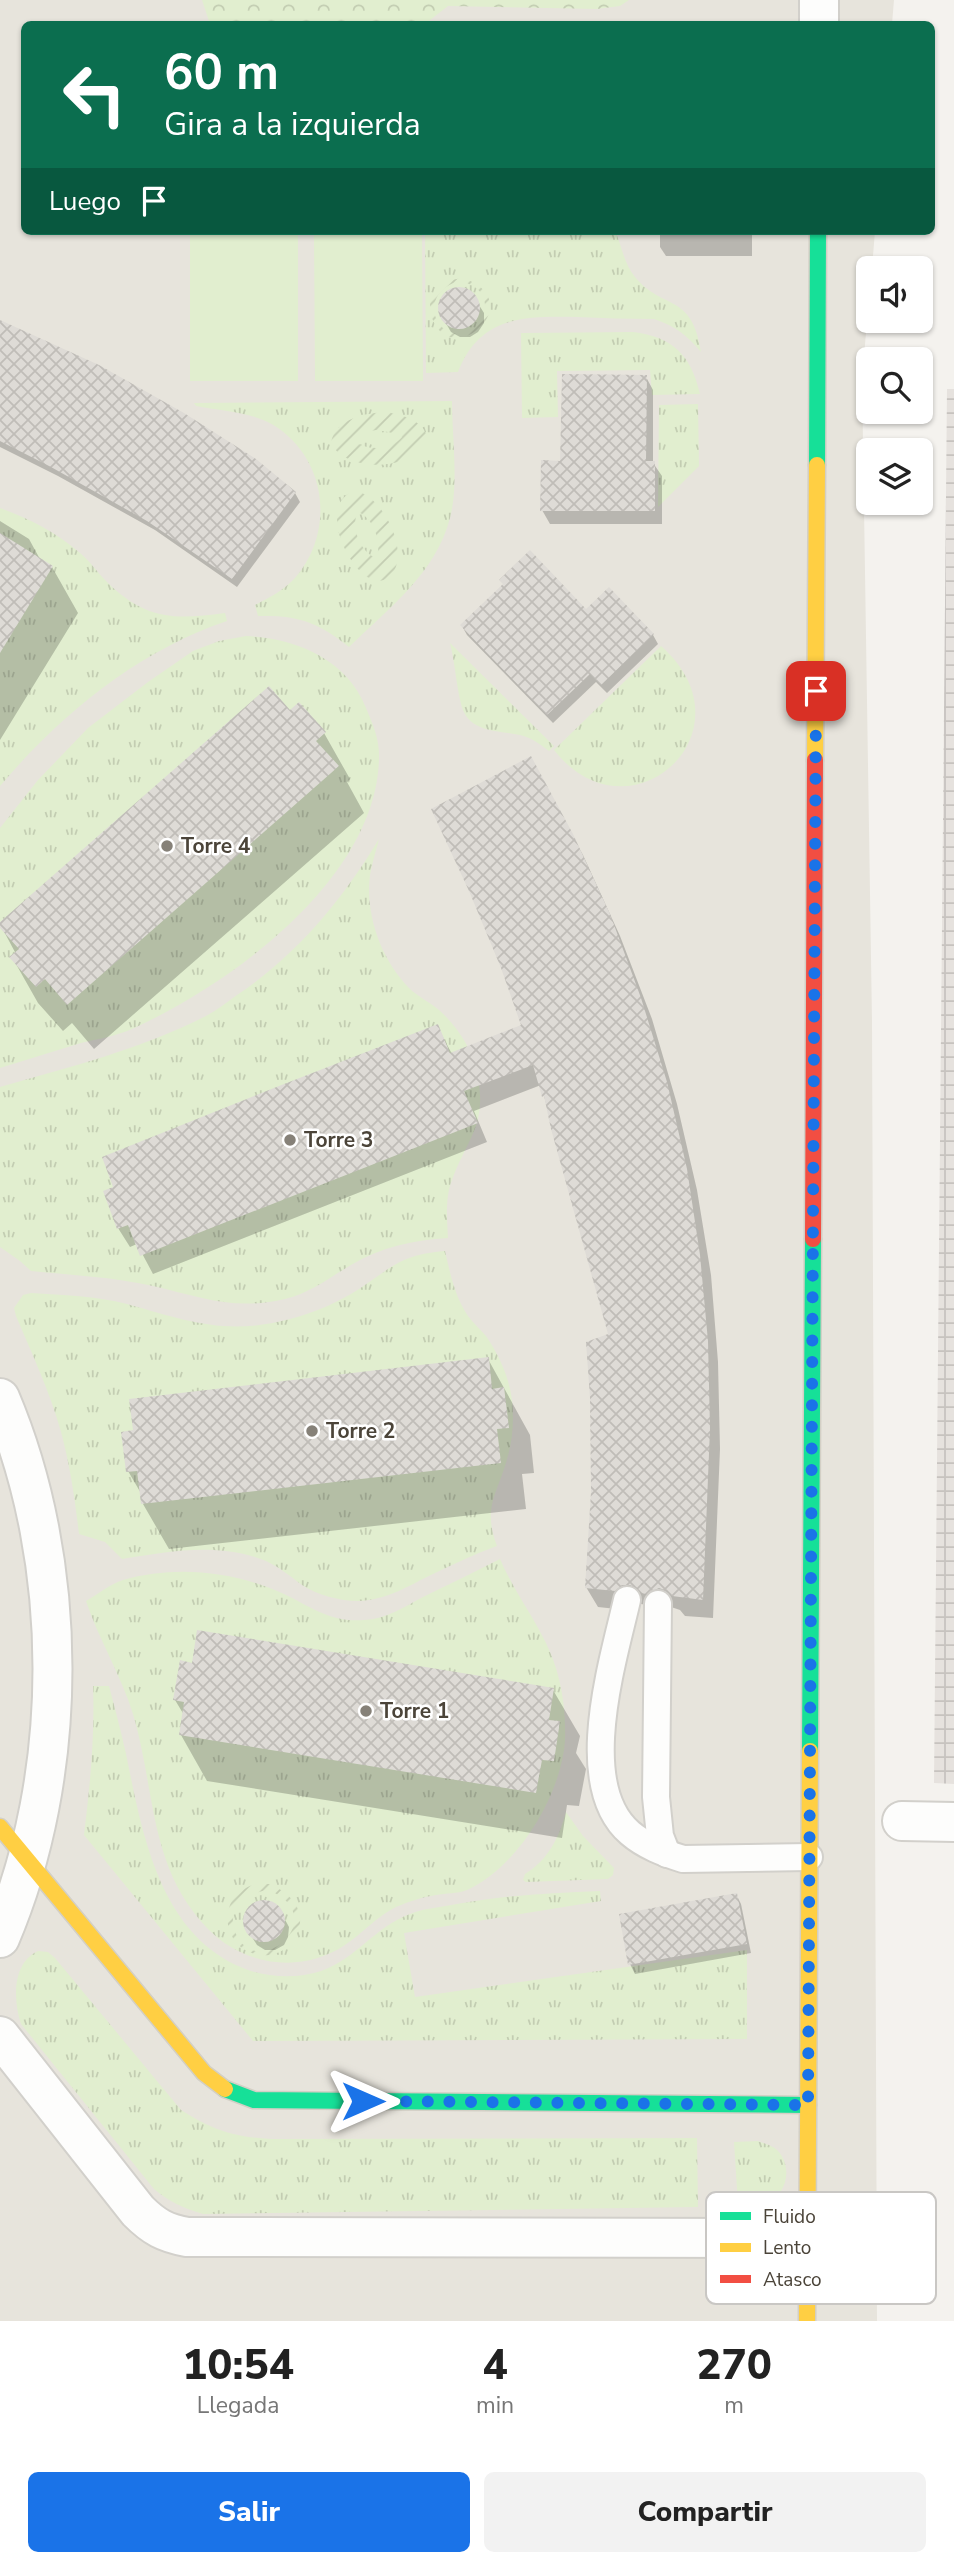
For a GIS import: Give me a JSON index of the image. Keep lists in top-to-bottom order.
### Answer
{
  "places": [
    "Torre 4",
    "Torre 3",
    "Torre 2",
    "Torre 1"
  ],
  "legend": ["Fluido", "Lento", "Atasco"],
  "page": {
    "turn": ["60 m", "Gira a la izquierda"],
    "then": "Luego",
    "eta": [
      "10:54",
      "Llegada",
      "4",
      "min",
      "270",
      "m"
    ],
    "buttons": ["Salir", "Compartir"]
  }
}
